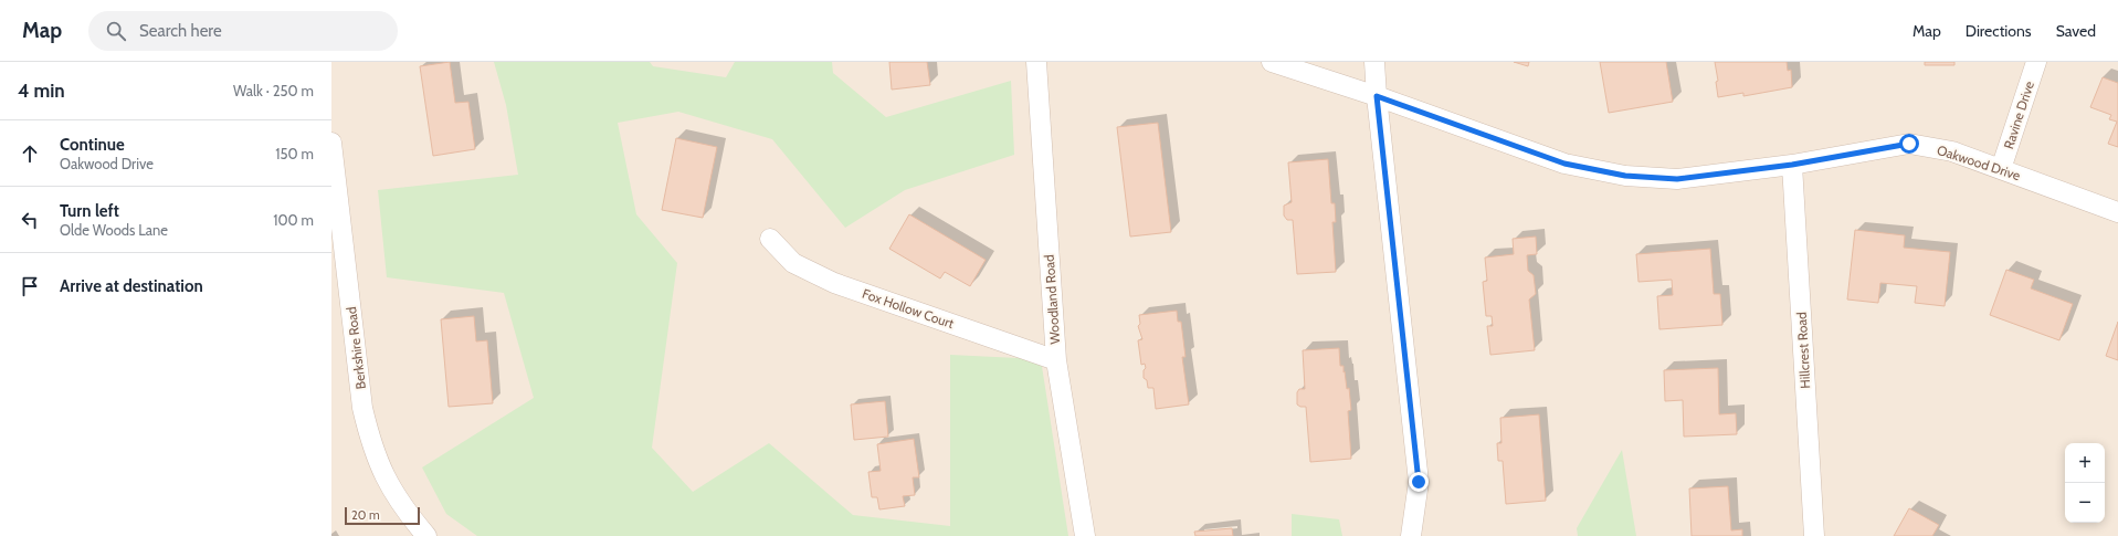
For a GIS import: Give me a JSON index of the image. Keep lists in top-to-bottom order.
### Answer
{
  "streets": {
    "street": [
      "Ravine Drive",
      "Oakwood Drive",
      "Woodland Road",
      "Fox Hollow Court",
      "Berkshire Road",
      "Hillcrest Road"
    ]
  },
  "crossings": [
    ["Ravine Drive", "Oakwood Drive"],
    ["Oakwood Drive", "Hillcrest Road"],
    ["Woodland Road", "Fox Hollow Court"]
  ],
  "scale_bar": "20 m",
  "page": {
    "header": "Map",
    "search": "Search here",
    "nav": ["Map", "Directions", "Saved"],
    "heading": ["4 min", "Walk · 250 m"],
    "list": [
      ["Continue", "Oakwood Drive", "150 m"],
      ["Turn left", "Olde Woods Lane", "100 m"],
      "Arrive at destination"
    ],
    "map_buttons": ["+", "−"],
    "scale": "20 m"
  }
}
